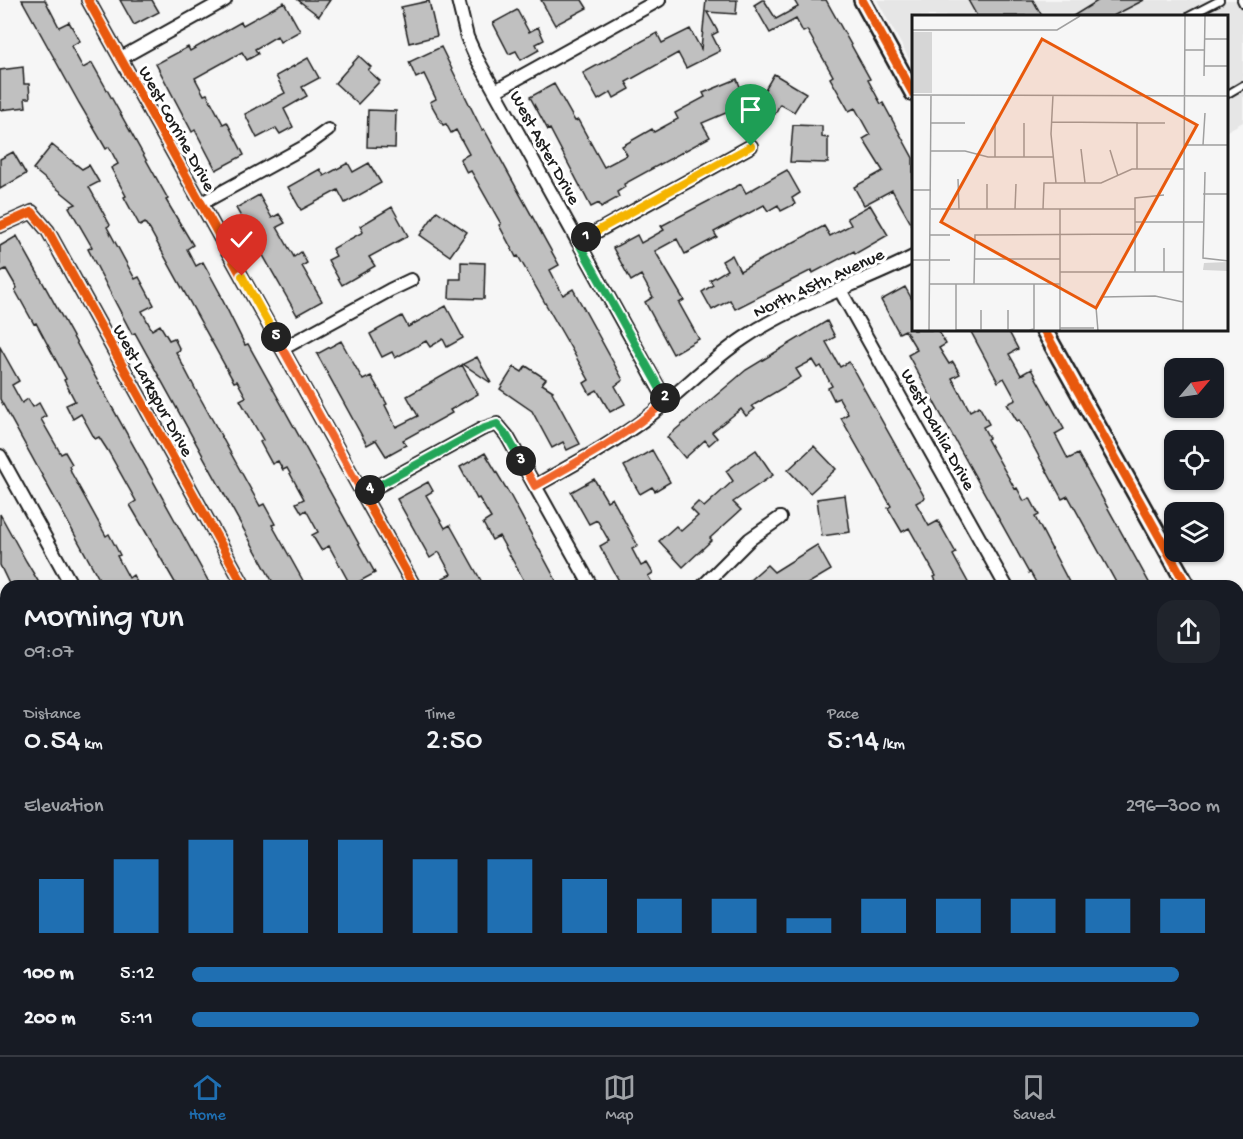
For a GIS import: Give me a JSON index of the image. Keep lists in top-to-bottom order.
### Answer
{
  "streets": {
    "street": [
      "West Corrine Drive",
      "West Aster Drive",
      "North 45th Avenue",
      "West Larkspur Drive",
      "West Dahlia Drive"
    ]
  },
  "crossings": [
    ["West Aster Drive", "North 45th Avenue"],
    ["North 45th Avenue", "West Dahlia Drive"]
  ],
  "north": "top right",
  "page": {
    "pins": [
      "1",
      "5",
      "2",
      "3",
      "4"
    ],
    "heading": ["Morning run", "09:07"],
    "stats": [
      ["Distance", "0.54 km"],
      ["Time", "2:50"],
      ["Pace", "5:14 /km"]
    ],
    "chart": ["Elevation", "296–300 m"],
    "list": [
      {
        "name": "100 m",
        "note": "5:12"
      },
      {
        "name": "200 m",
        "note": "5:11"
      }
    ],
    "tabs": ["Home", "Map", "Saved"]
  }
}
